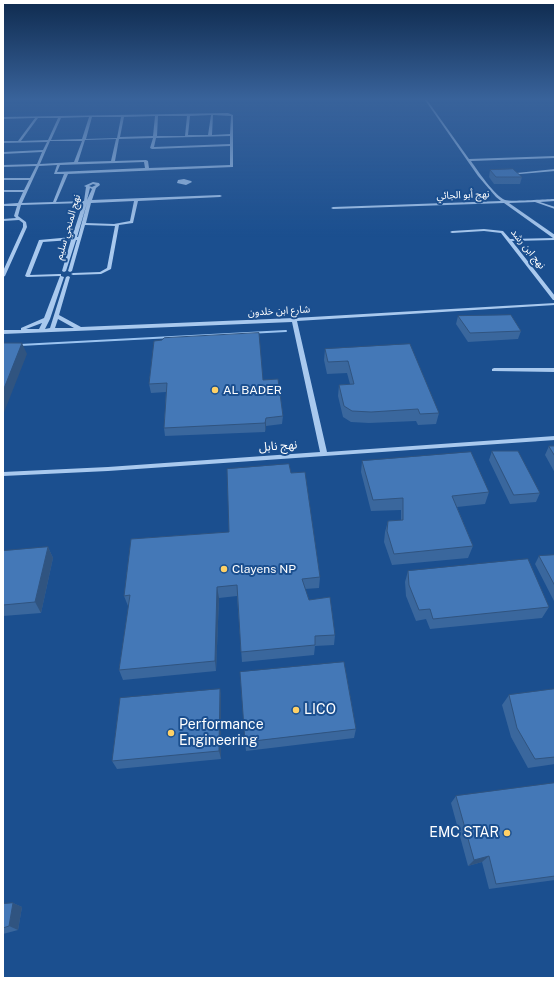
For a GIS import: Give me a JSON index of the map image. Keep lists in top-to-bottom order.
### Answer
{
  "streets": {
    "street": [
      "نهج أبو الجائي",
      "نهج المنجي سليم",
      "نهج ابن رشد",
      "شارع ابن خلدون",
      "نهج نابل"
    ]
  },
  "crossings": [
    ["نهج المنجي سليم", "شارع ابن خلدون"]
  ],
  "places": [
    "AL BADER",
    "Clayens NP",
    "LICO",
    "Performance Engineering",
    "EMC STAR"
  ]
}
